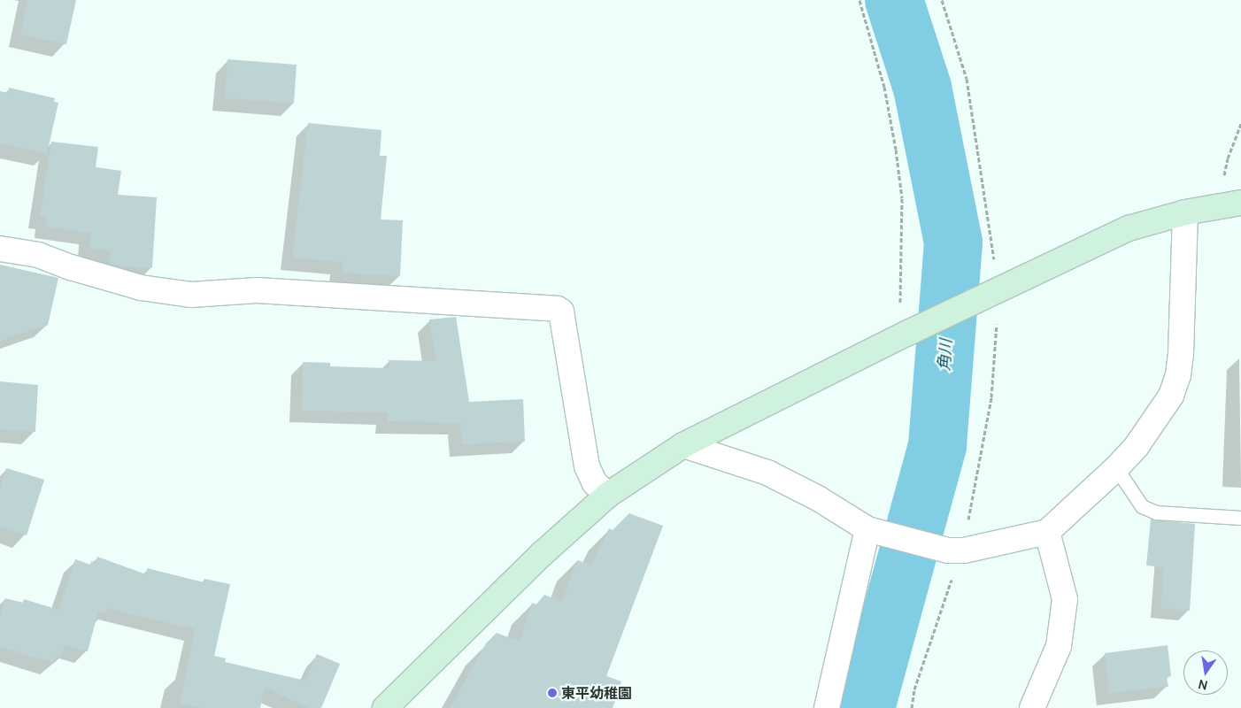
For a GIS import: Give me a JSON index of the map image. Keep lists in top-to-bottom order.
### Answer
{
  "water": ["角川"],
  "places": ["東平幼稚園"],
  "north": "bottom"
}
